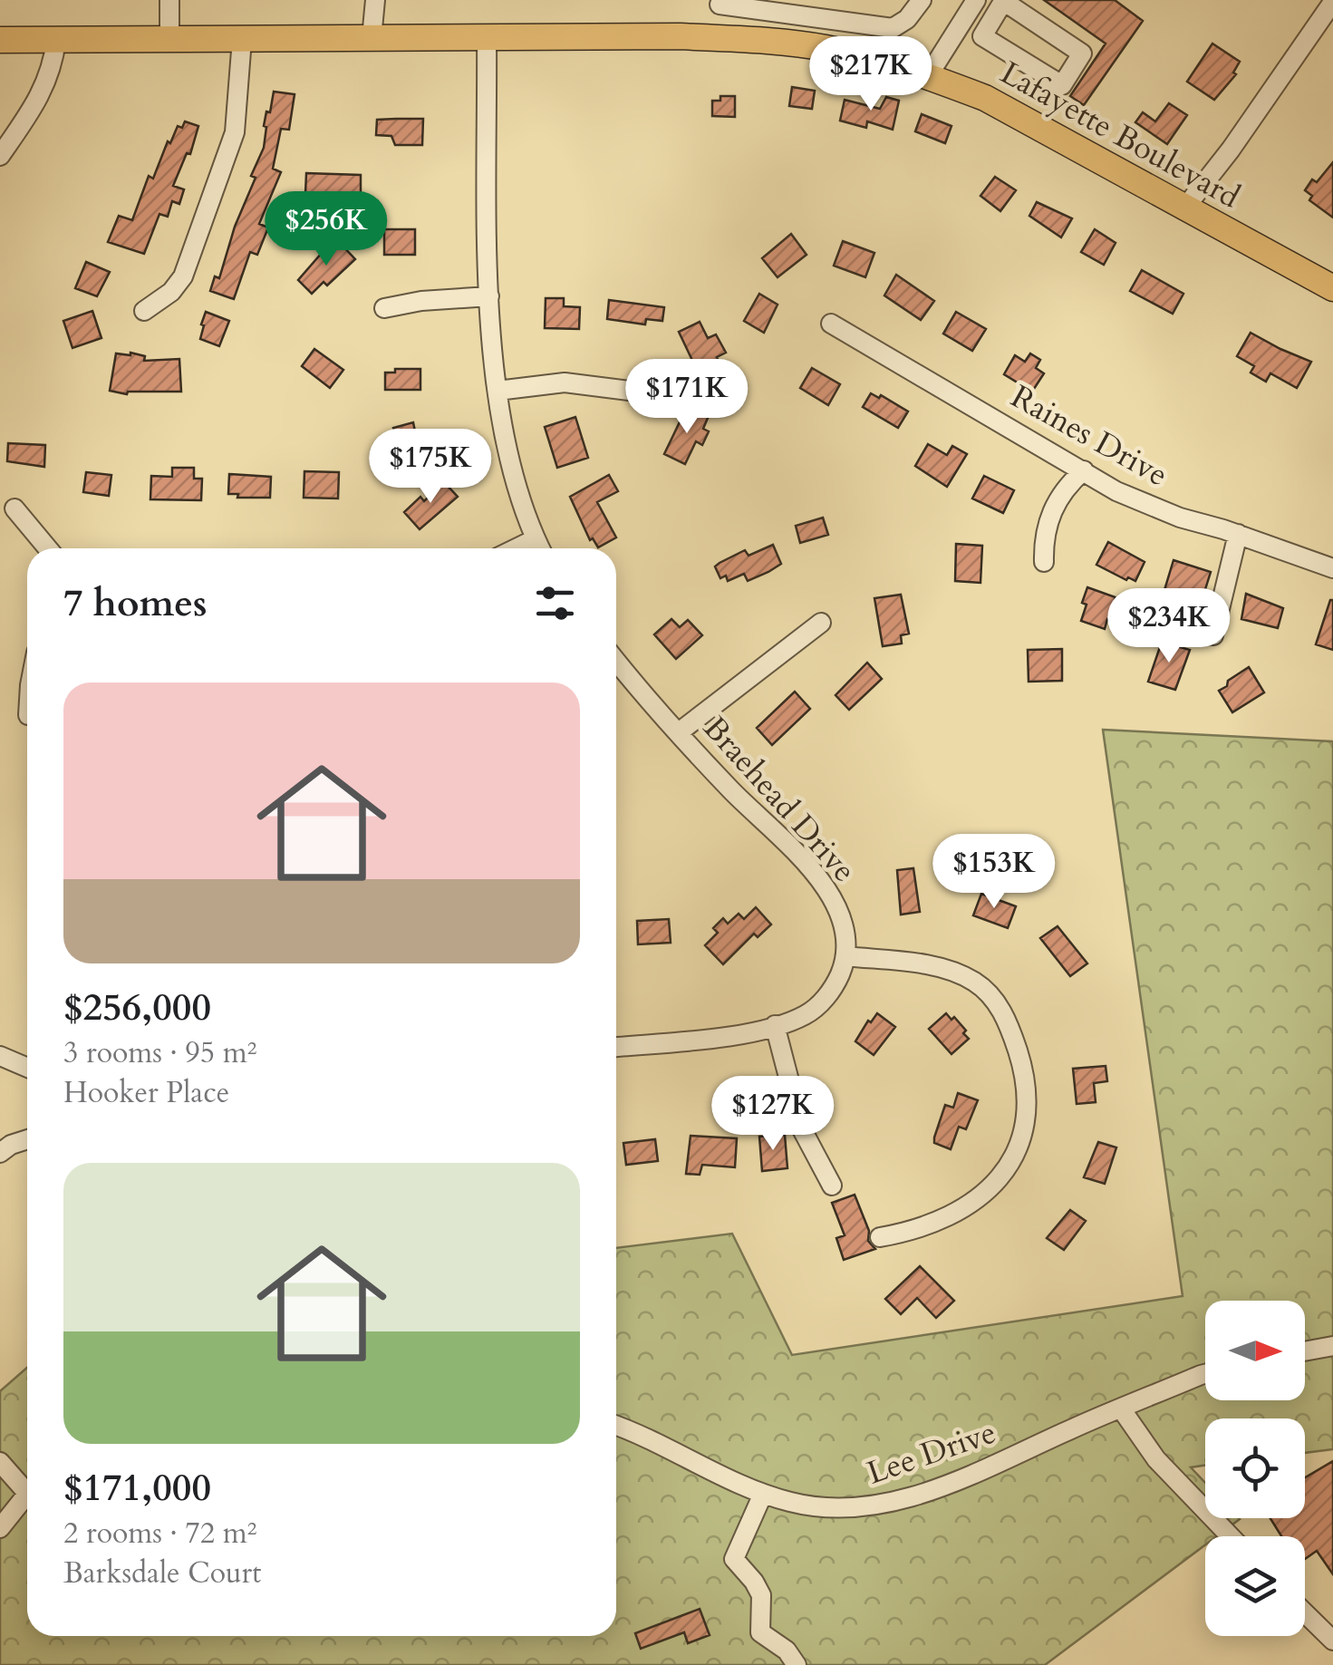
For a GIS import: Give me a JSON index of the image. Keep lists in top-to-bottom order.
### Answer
{
  "streets": {
    "main road": ["Lafayette Boulevard"],
    "street": ["Raines Drive", "Braehead Drive", "Lee Drive"]
  },
  "north": "right",
  "page": {
    "price": [
      "$217K",
      "$256K",
      "$171K",
      "$175K",
      "$234K",
      "$153K",
      "$127K"
    ],
    "heading": "7 homes",
    "list": [
      {
        "name": "$256,000",
        "note": "3 rooms · 95 m² · Hooker Place"
      },
      {
        "name": "$171,000",
        "note": "2 rooms · 72 m² · Barksdale Court"
      }
    ]
  }
}
